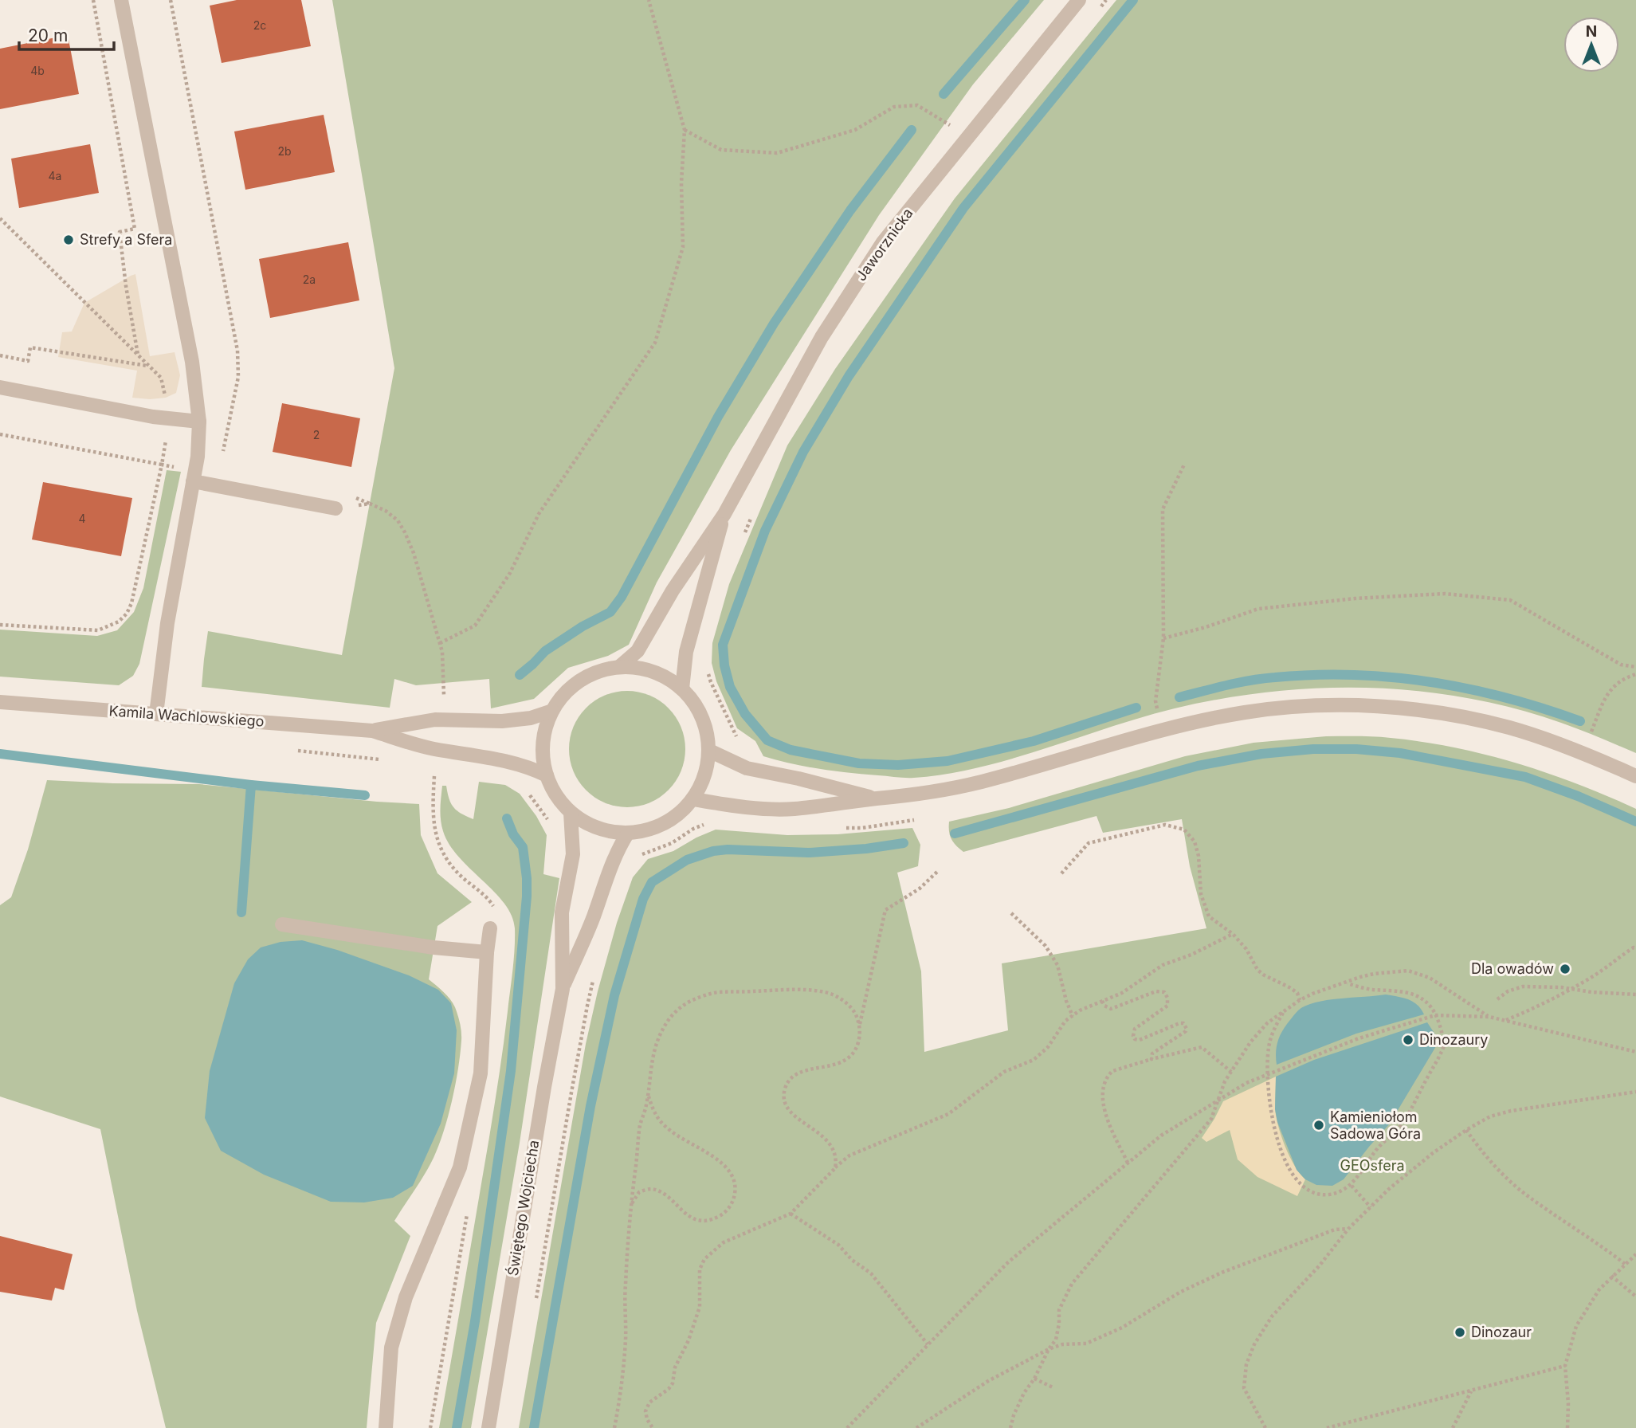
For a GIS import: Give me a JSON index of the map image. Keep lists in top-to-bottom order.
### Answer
{
  "streets": {
    "street": ["Jaworznicka", "Kamila Wachlowskiego", "Świętego Wojciecha"]
  },
  "crossings": [
    ["Jaworznicka", "Kamila Wachlowskiego"],
    ["Jaworznicka", "Świętego Wojciecha"],
    ["Kamila Wachlowskiego", "Świętego Wojciecha"]
  ],
  "parks": ["GEOsfera"],
  "places": [
    "Strefy a Sfera",
    "Dla owadów",
    "Dinozaury",
    "Kamieniołom Sadowa Góra",
    "Dinozaur"
  ],
  "house_numbers": [
    "2c",
    "4b",
    "2b",
    "4a",
    "2a",
    "2",
    "4"
  ],
  "scale_bar": "20 m",
  "north": "top"
}
